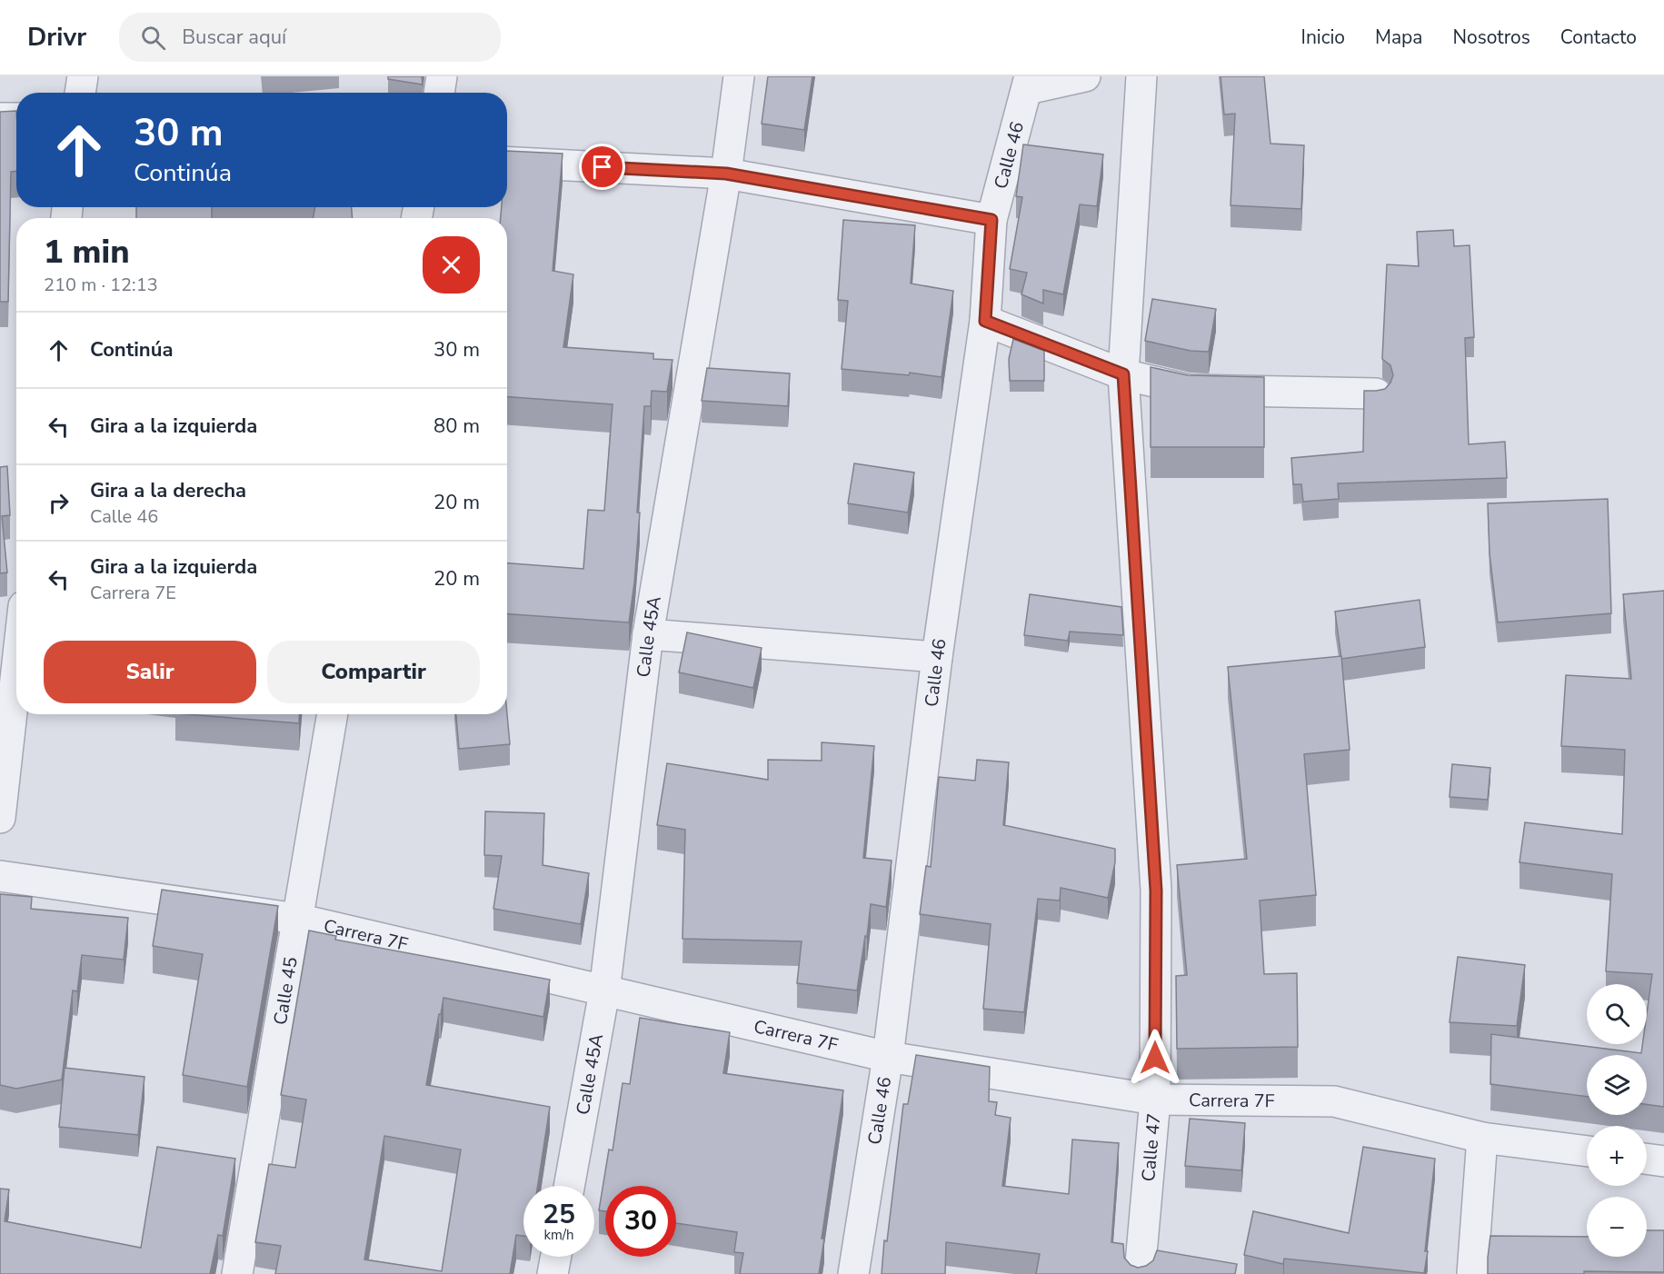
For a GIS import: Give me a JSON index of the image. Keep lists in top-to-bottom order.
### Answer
{
  "streets": {
    "street": [
      "Calle 46",
      "Calle 45A",
      "Carrera 7F",
      "Calle 45",
      "Calle 47"
    ]
  },
  "crossings": [
    ["Calle 46", "Carrera 7F"],
    ["Calle 45A", "Carrera 7F"],
    ["Carrera 7F", "Calle 45"],
    ["Carrera 7F", "Calle 47"]
  ],
  "page": {
    "header": "Drivr",
    "search": "Buscar aquí",
    "nav": [
      "Inicio",
      "Mapa",
      "Nosotros",
      "Contacto"
    ],
    "turn": ["30 m", "Continúa"],
    "heading": ["1 min", "210 m · 12:13"],
    "list": [
      {
        "name": "Continúa",
        "value": "30 m"
      },
      {
        "name": "Gira a la izquierda",
        "value": "80 m"
      },
      {
        "name": "Gira a la derecha",
        "note": "Calle 46",
        "value": "20 m"
      },
      {
        "name": "Gira a la izquierda",
        "note": "Carrera 7E",
        "value": "20 m"
      }
    ],
    "buttons": ["Salir", "Compartir"],
    "map_buttons": ["+", "−"],
    "speed": "25 km/h",
    "limit": "30"
  }
}
